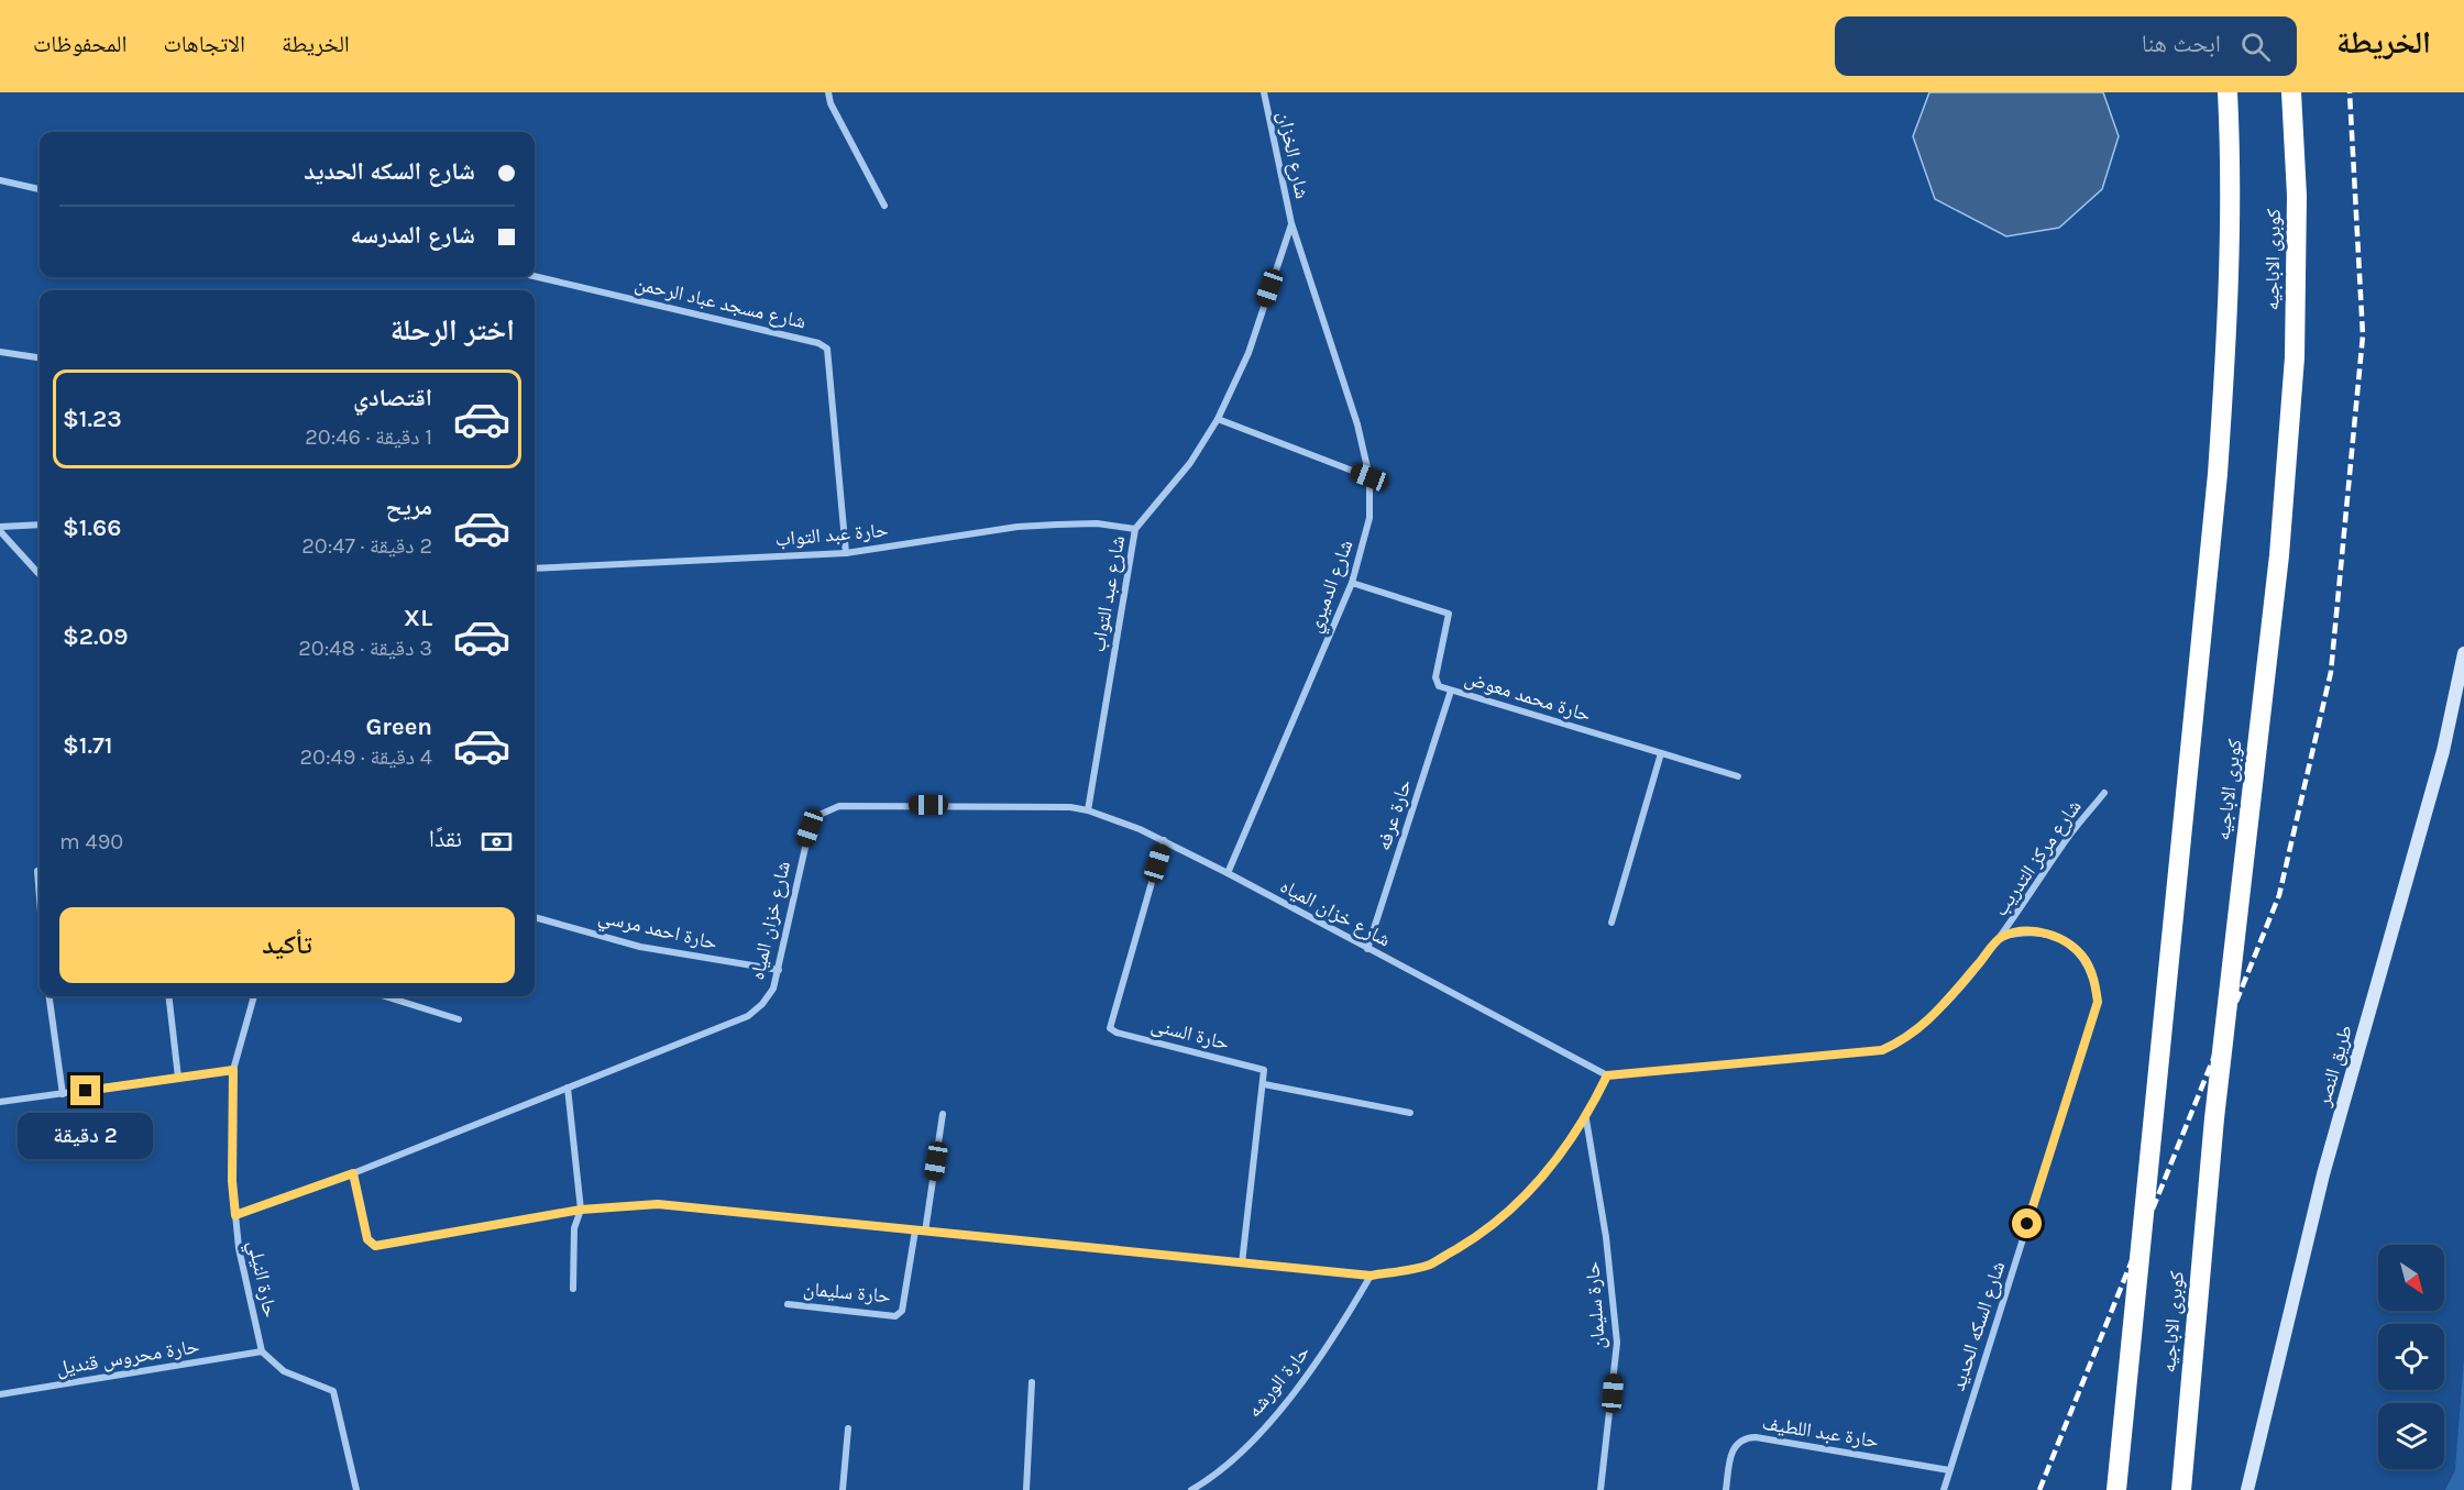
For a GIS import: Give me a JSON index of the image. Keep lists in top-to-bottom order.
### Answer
{
  "streets": {
    "highway": ["كوبرى الاباجيه"],
    "street": [
      "شارع الخزان",
      "شارع مسجد عباد الرحمن",
      "حارة عبد التواب",
      "شارع الدميري",
      "شارع عبد التواب",
      "حارة محمد معوض",
      "حارة عرفه",
      "شارع مركز التدريب",
      "شارع خزان المياه",
      "حارة احمد مرسي",
      "حارة السنى",
      "طريق النصر",
      "حارة النيلي",
      "حارة سليمان",
      "شارع السكه الحديد",
      "حارة محروس قنديل",
      "حارة الورشه",
      "حارة عبد اللطيف"
    ]
  },
  "crossings": [
    ["شارع الخزان", "شارع الدميري"],
    ["شارع الخزان", "شارع عبد التواب"],
    ["شارع مسجد عباد الرحمن", "حارة عبد التواب"],
    ["حارة عبد التواب", "شارع عبد التواب"],
    ["شارع الدميري", "شارع عبد التواب"],
    ["شارع الدميري", "حارة محمد معوض"],
    ["شارع الدميري", "شارع خزان المياه"],
    ["شارع عبد التواب", "شارع خزان المياه"],
    ["حارة محمد معوض", "حارة عرفه"],
    ["حارة عرفه", "شارع خزان المياه"],
    ["شارع مركز التدريب", "شارع خزان المياه"],
    ["شارع مركز التدريب", "شارع السكه الحديد"],
    ["شارع خزان المياه", "حارة احمد مرسي"],
    ["شارع خزان المياه", "حارة السنى"],
    ["شارع خزان المياه", "حارة النيلي"],
    ["حارة النيلي", "حارة محروس قنديل"],
    ["شارع السكه الحديد", "حارة عبد اللطيف"]
  ],
  "north": "bottom right",
  "page": {
    "header": "الخريطة",
    "search": "ابحث هنا",
    "nav": ["الخريطة", "الاتجاهات", "المحفوظات"],
    "banner": ["شارع السكه الحديد", "شارع المدرسه"],
    "heading": "اختر الرحلة",
    "list": [
      {
        "name": "اقتصادي",
        "note": "1 دقيقة · 20:46",
        "value": "$1.23"
      },
      {
        "name": "مريح",
        "note": "2 دقيقة · 20:47",
        "value": "$1.66"
      },
      {
        "name": "XL",
        "note": "3 دقيقة · 20:48",
        "value": "$2.09"
      },
      {
        "name": "Green",
        "note": "4 دقيقة · 20:49",
        "value": "$1.71"
      }
    ],
    "pay": ["نقدًا", "490 m"],
    "buttons": "تأكيد",
    "bubble": "2 دقيقة"
  }
}
